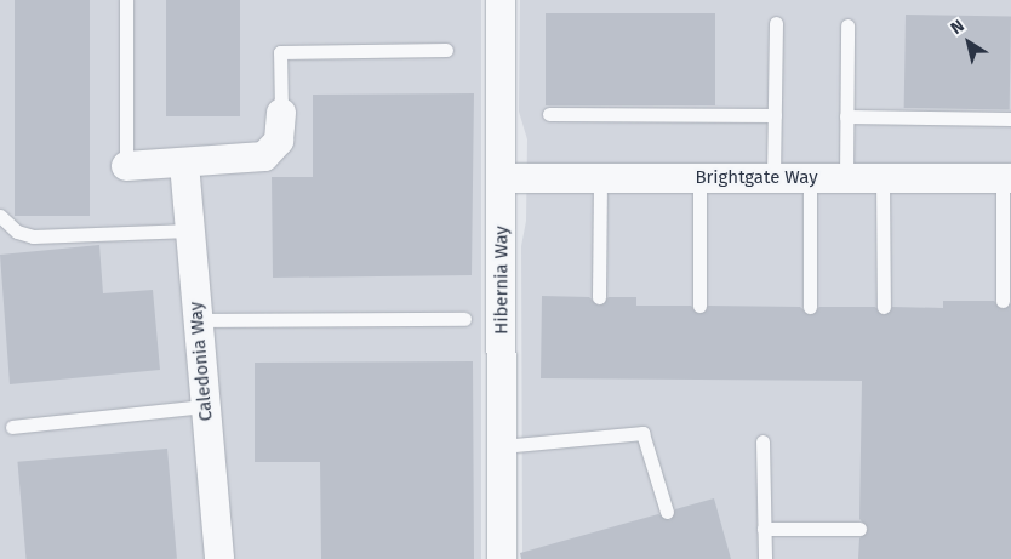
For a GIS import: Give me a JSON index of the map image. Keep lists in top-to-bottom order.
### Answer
{
  "streets": {
    "street": ["Brightgate Way", "Hibernia Way", "Caledonia Way"]
  },
  "crossings": [
    ["Brightgate Way", "Hibernia Way"]
  ],
  "north": "top left"
}
